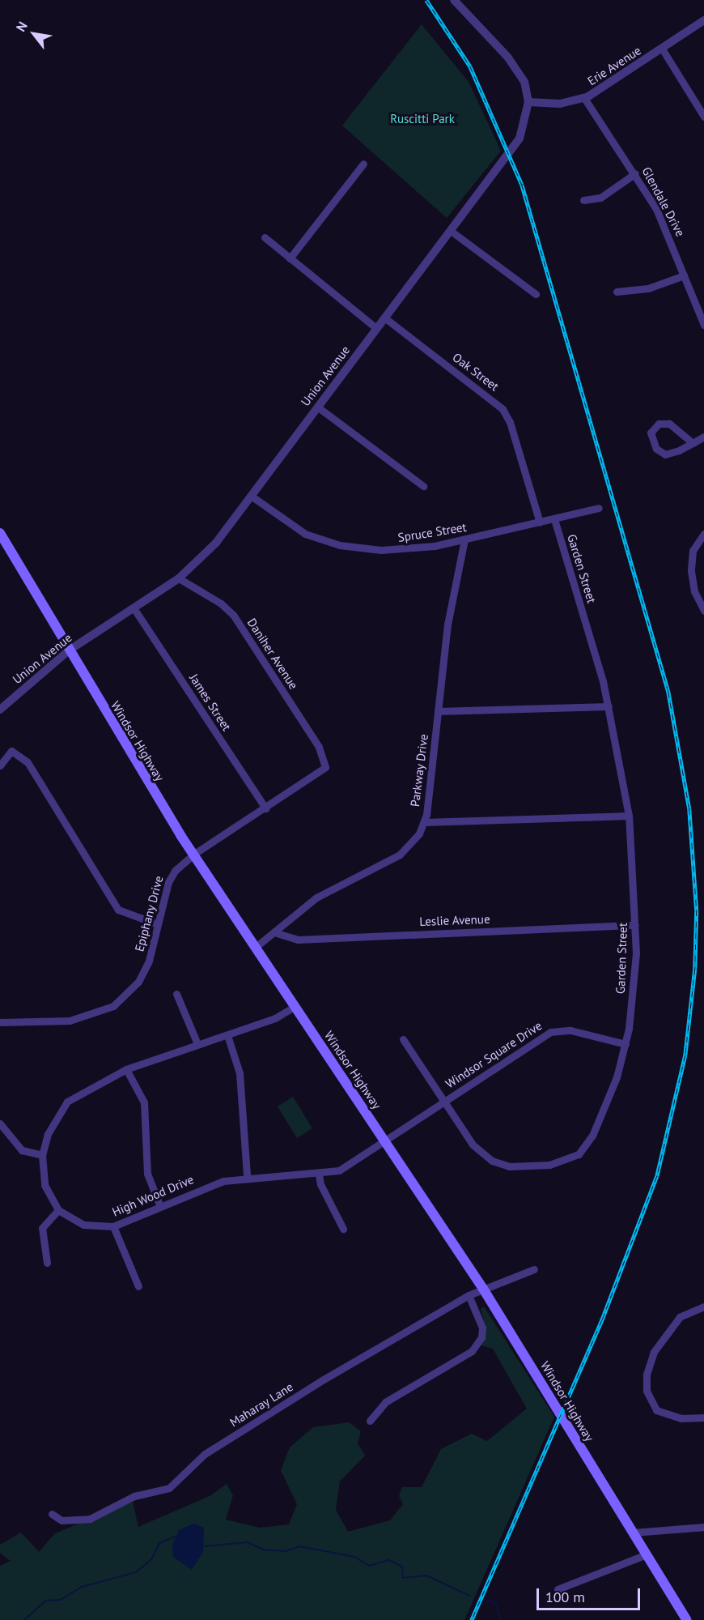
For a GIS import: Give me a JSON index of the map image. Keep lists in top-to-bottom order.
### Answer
{
  "streets": {
    "main road": ["Windsor Highway"],
    "street": [
      "Erie Avenue",
      "Glendale Drive",
      "Oak Street",
      "Union Avenue",
      "Spruce Street",
      "Garden Street",
      "Daniher Avenue",
      "James Street",
      "Parkway Drive",
      "Epiphany Drive",
      "Leslie Avenue",
      "Windsor Square Drive",
      "High Wood Drive",
      "Maharay Lane"
    ]
  },
  "crossings": [
    ["Erie Avenue", "Glendale Drive"],
    ["Erie Avenue", "Union Avenue"],
    ["Oak Street", "Union Avenue"],
    ["Oak Street", "Spruce Street"],
    ["Union Avenue", "Spruce Street"],
    ["Union Avenue", "Daniher Avenue"],
    ["Union Avenue", "James Street"],
    ["Union Avenue", "Windsor Highway"],
    ["Spruce Street", "Garden Street"],
    ["Spruce Street", "Parkway Drive"],
    ["Garden Street", "Leslie Avenue"],
    ["Garden Street", "Windsor Square Drive"],
    ["Daniher Avenue", "Epiphany Drive"],
    ["James Street", "Epiphany Drive"],
    ["Windsor Highway", "Parkway Drive"],
    ["Windsor Highway", "Epiphany Drive"],
    ["Windsor Highway", "Windsor Square Drive"],
    ["Windsor Highway", "High Wood Drive"],
    ["Windsor Highway", "Maharay Lane"],
    ["Parkway Drive", "Leslie Avenue"],
    ["Windsor Square Drive", "High Wood Drive"]
  ],
  "parks": ["Ruscitti Park"],
  "scale_bar": "100 m",
  "north": "top left"
}
